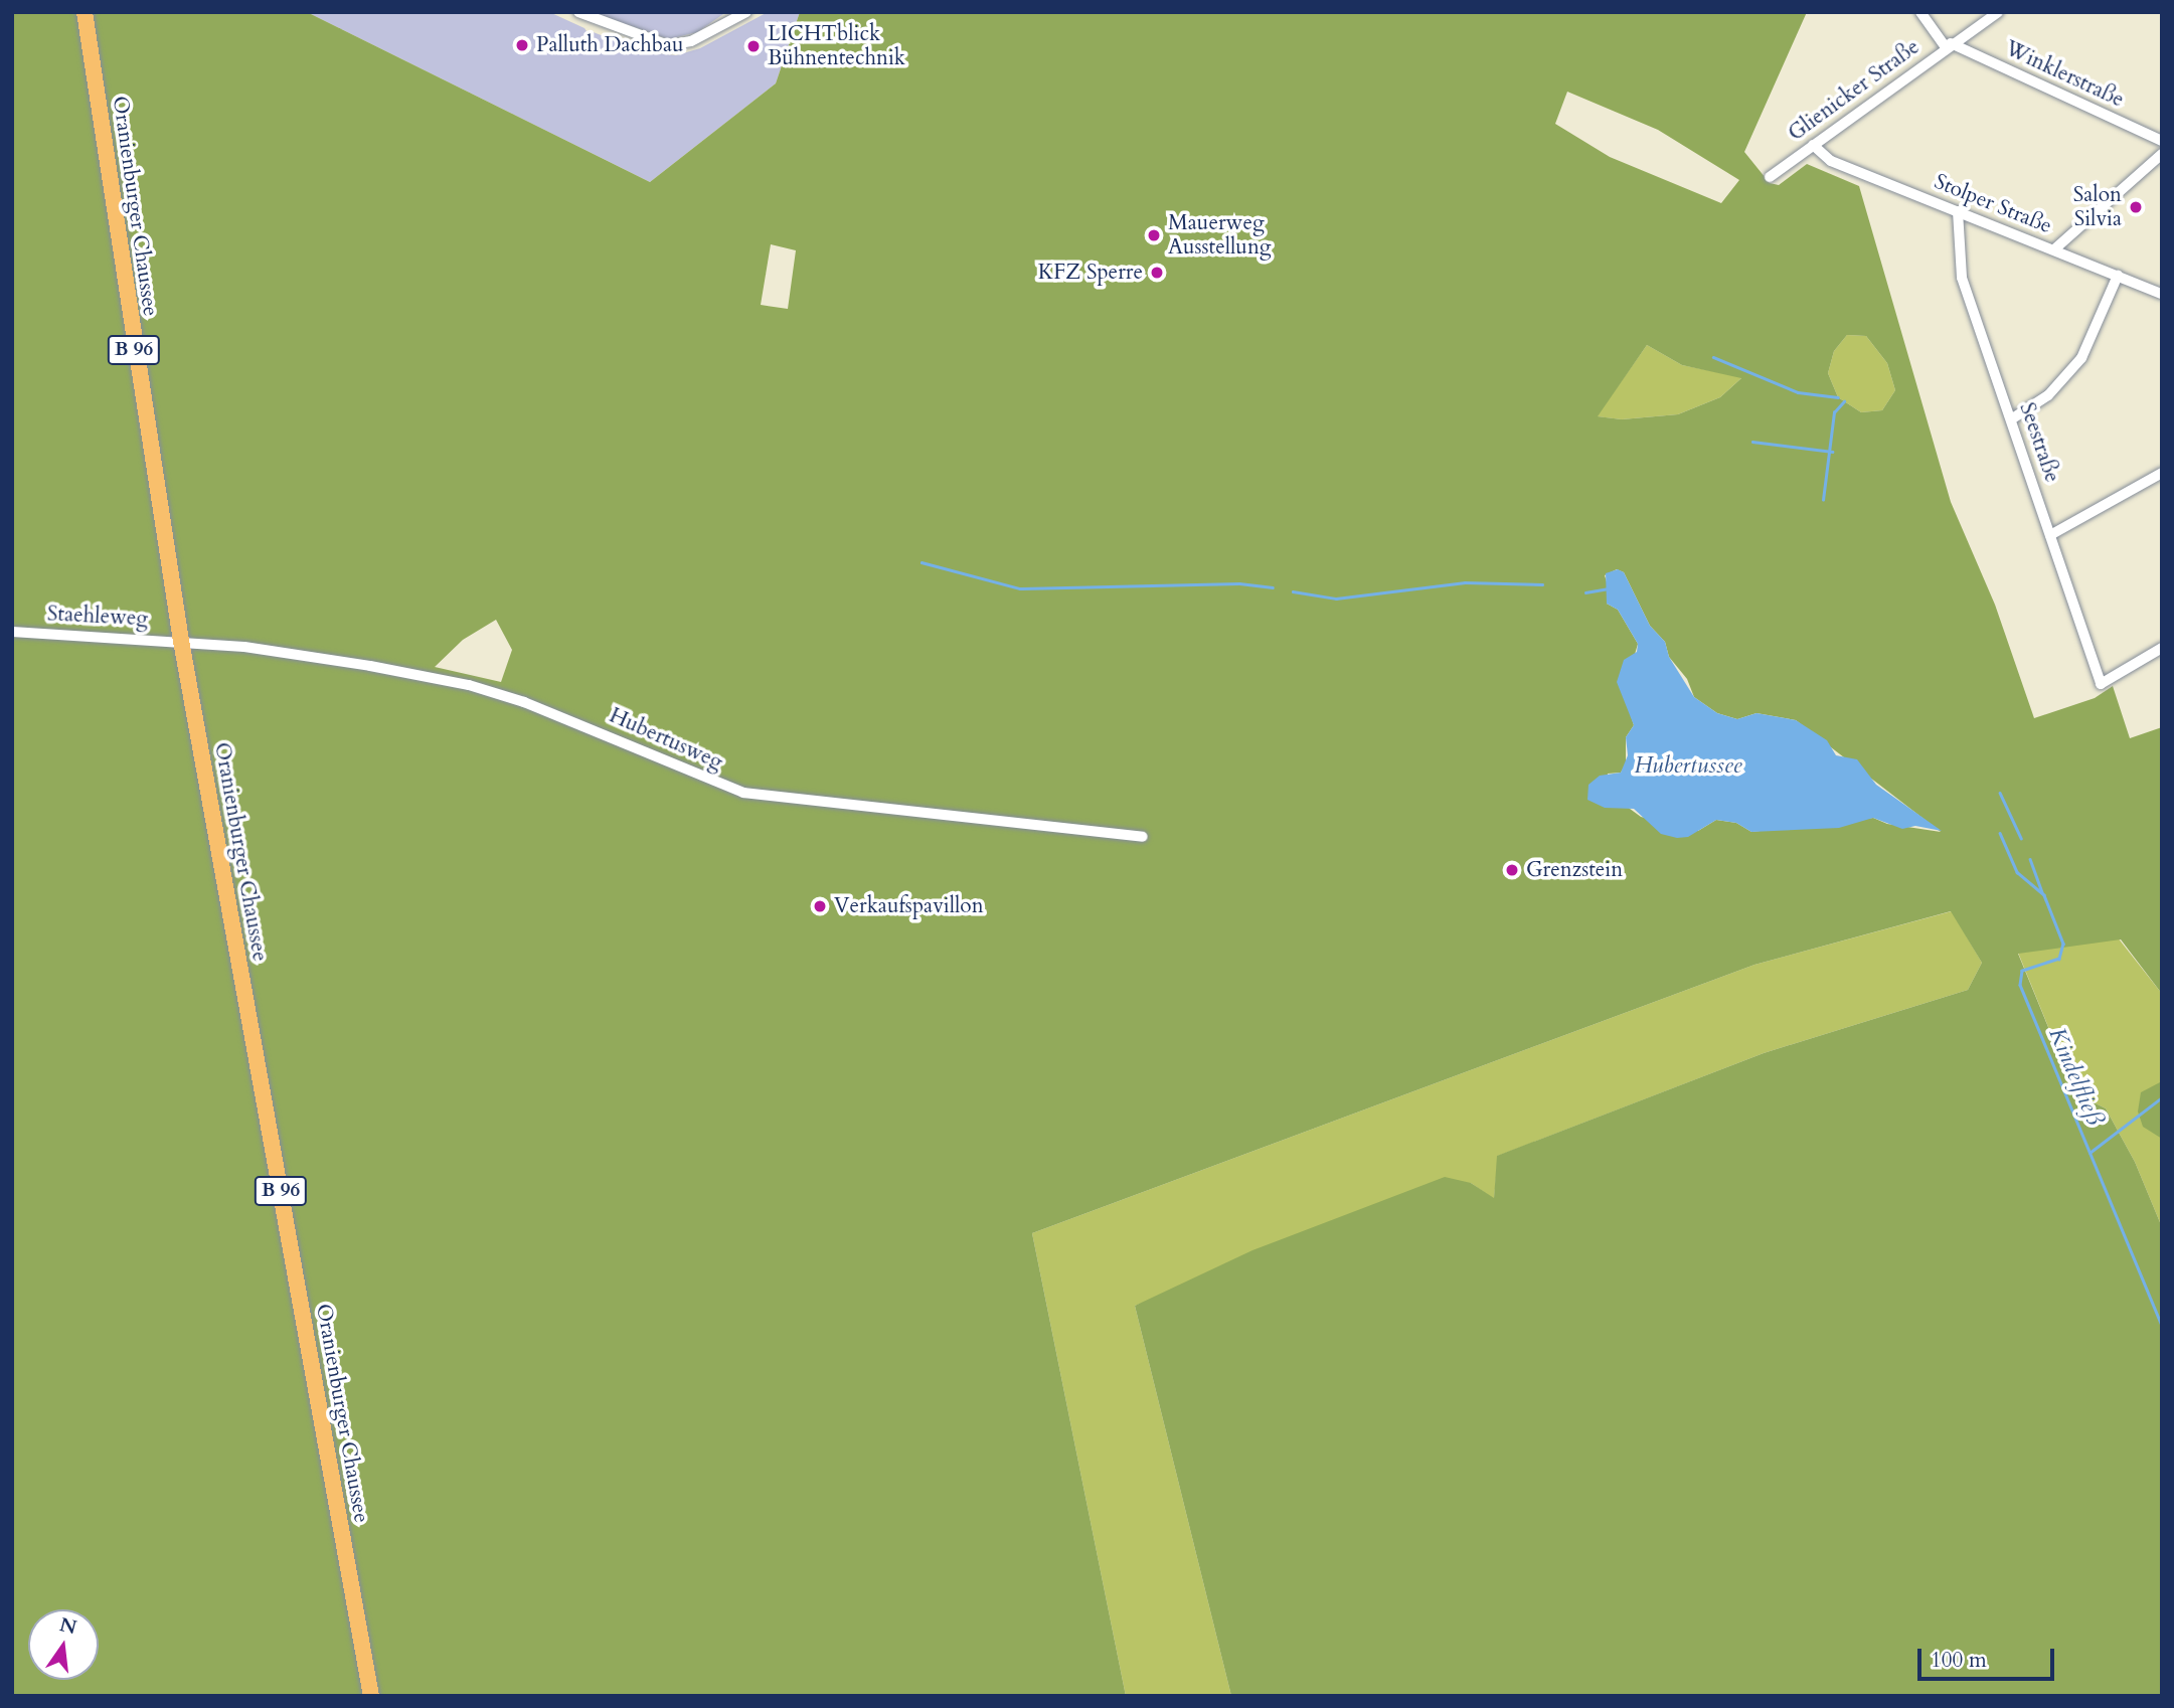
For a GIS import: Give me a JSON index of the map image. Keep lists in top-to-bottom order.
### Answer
{
  "streets": {
    "main road": ["Oranienburger Chaussee", "B 96"],
    "street": [
      "Winklerstraße",
      "Glienicker Straße",
      "Stolper Straße",
      "Seestraße",
      "Staehleweg",
      "Hubertusweg"
    ]
  },
  "crossings": [
    ["Winklerstraße", "Glienicker Straße"],
    ["Glienicker Straße", "Stolper Straße"],
    ["Stolper Straße", "Seestraße"],
    ["Oranienburger Chaussee", "Staehleweg"],
    ["Oranienburger Chaussee", "Hubertusweg"],
    ["Staehleweg", "Hubertusweg"]
  ],
  "water": ["Hubertussee", "Kindelfließ"],
  "places": [
    "Palluth Dachbau",
    "LICHTblick Bühnentechnik",
    "Salon Silvia",
    "Mauerweg Ausstellung",
    "KFZ Sperre",
    "Grenzstein",
    "Verkaufspavillon"
  ],
  "scale_bar": "100 m",
  "north": "top"
}
